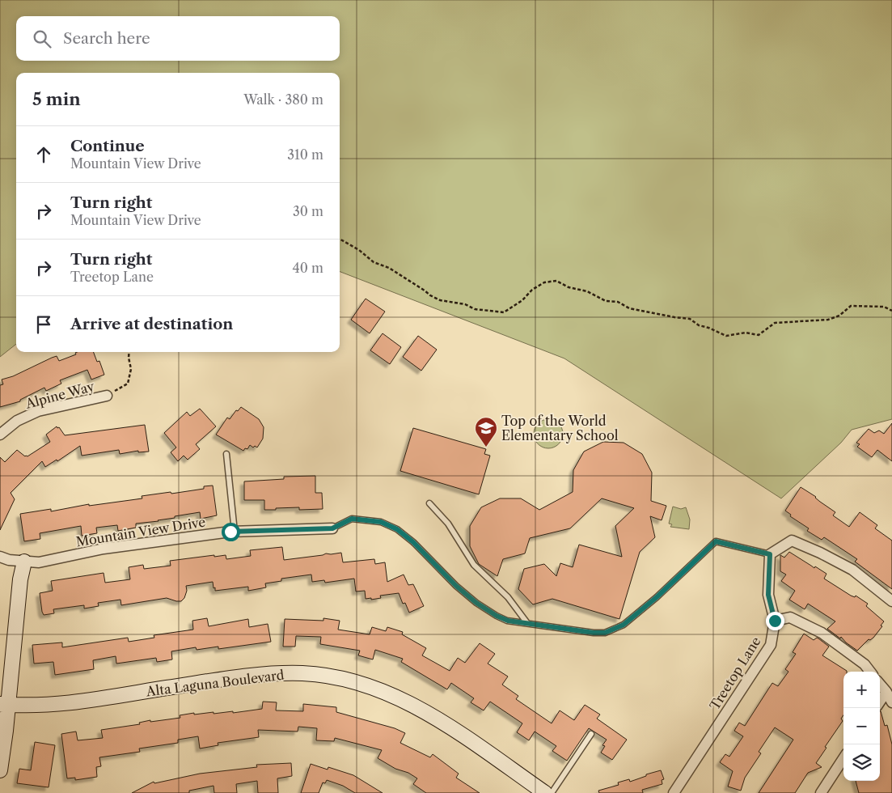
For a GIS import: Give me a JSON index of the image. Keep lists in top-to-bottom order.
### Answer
{
  "streets": {
    "main road": ["Alta Laguna Boulevard"],
    "street": ["Alpine Way", "Mountain View Drive", "Treetop Lane"]
  },
  "crossings": [
    ["Mountain View Drive", "Treetop Lane"]
  ],
  "places": {
    "school or university": ["Top of the World Elementary School"]
  },
  "page": {
    "search": "Search here",
    "heading": ["5 min", "Walk · 380 m"],
    "list": [
      ["Continue", "Mountain View Drive", "310 m"],
      ["Turn right", "Mountain View Drive", "30 m"],
      ["Turn right", "Treetop Lane", "40 m"],
      "Arrive at destination"
    ],
    "map_buttons": ["+", "−"]
  }
}
